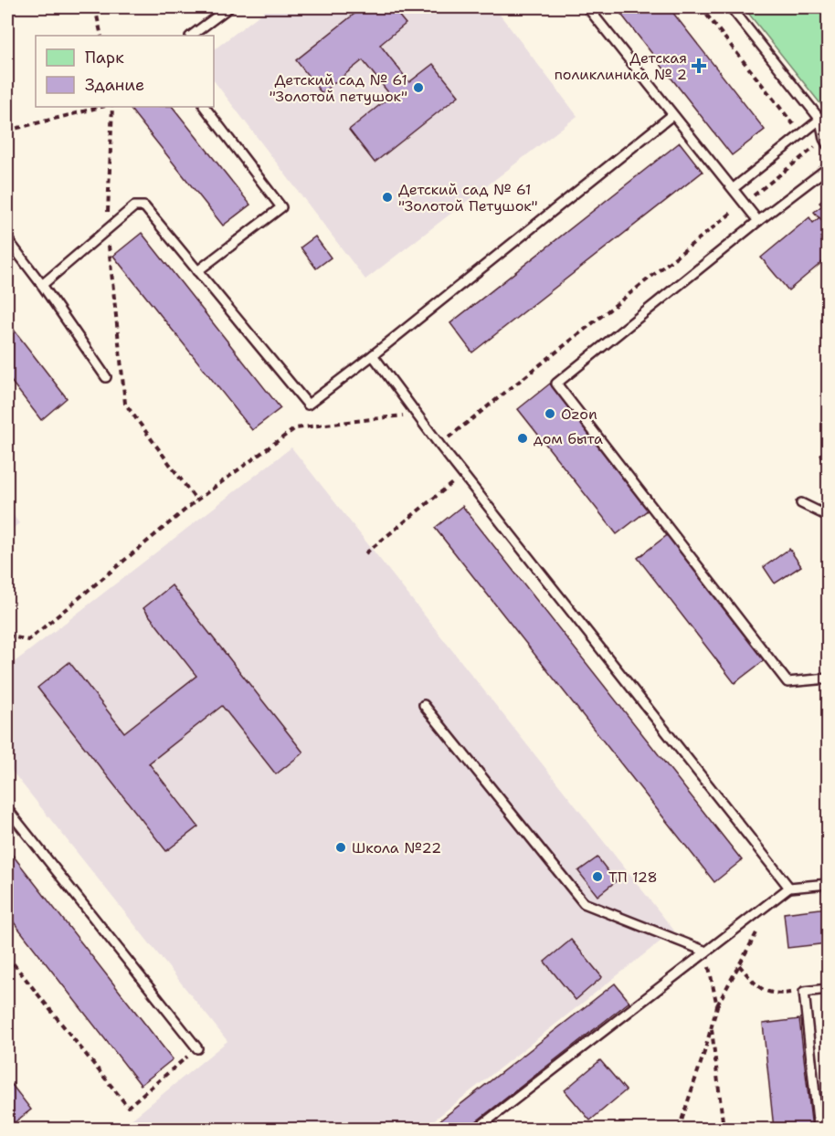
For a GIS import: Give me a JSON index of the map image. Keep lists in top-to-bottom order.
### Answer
{
  "places": {
    "health": ["Детская поликлиника № 2"],
    "other": [
      "Детский сад № 61 \"Золотой петушок\"",
      "Детский сад № 61 \"Золотой Петушок\"",
      "Ozon",
      "дом быта",
      "Школа №22",
      "ТП 128"
    ]
  },
  "legend": ["Парк", "Здание"]
}
